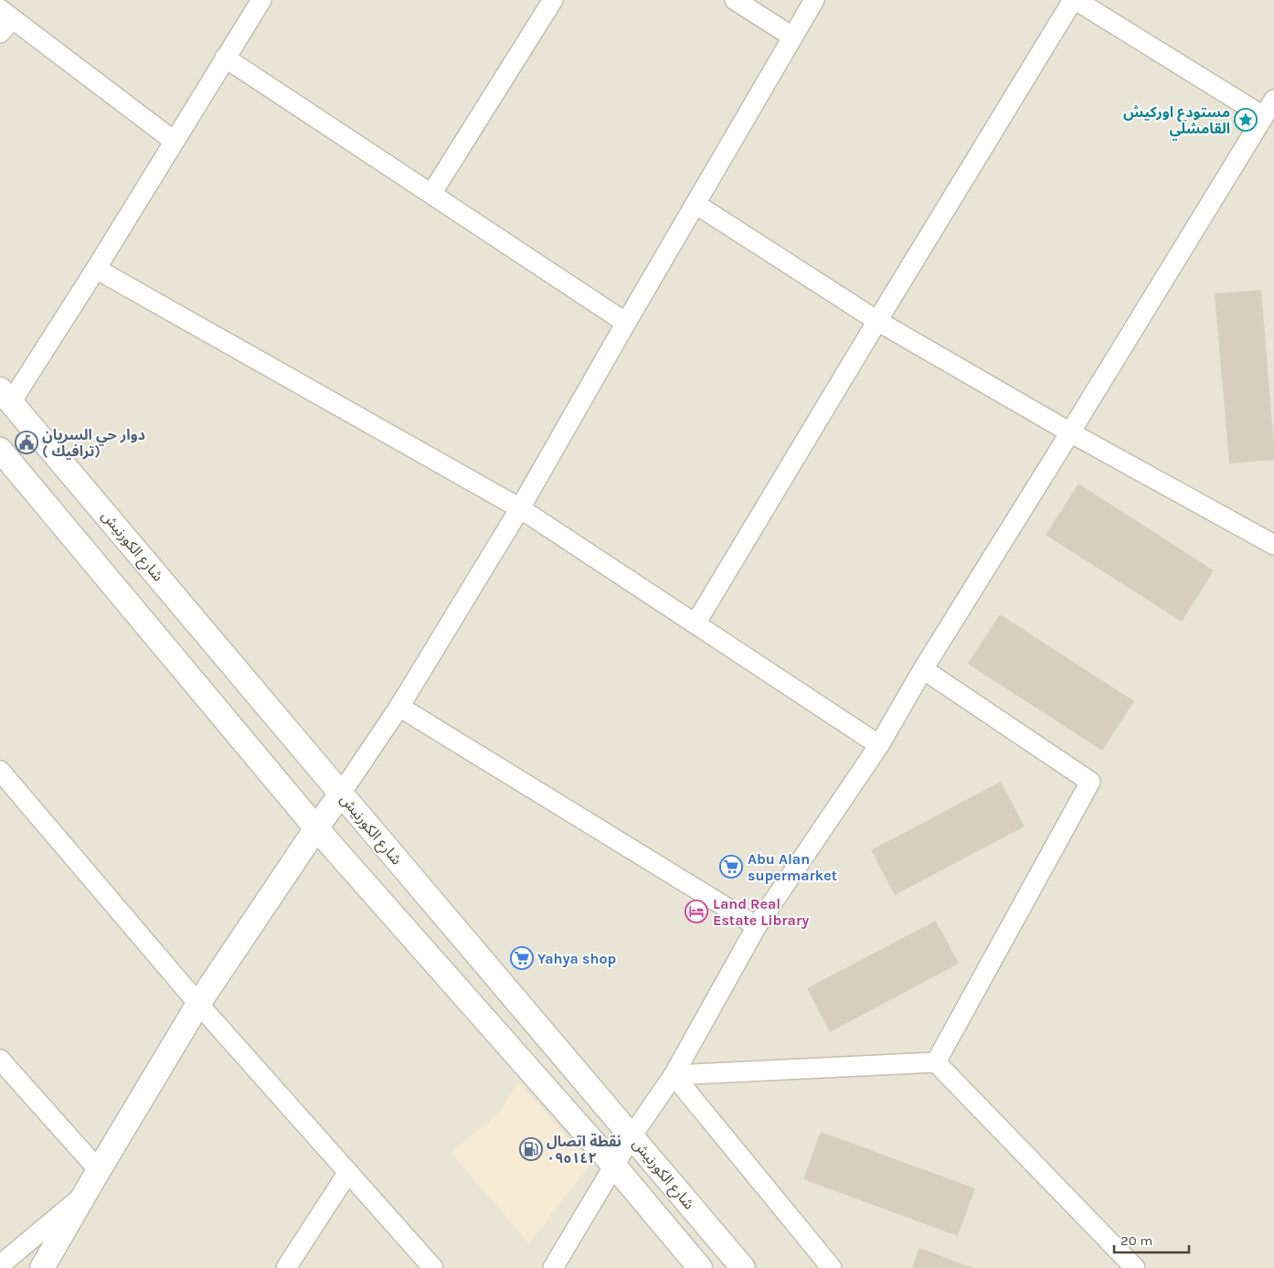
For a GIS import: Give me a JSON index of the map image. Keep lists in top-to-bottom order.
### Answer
{
  "streets": {
    "street": ["شارع الكورنيش"]
  },
  "places": {
    "place": ["مستودع اوركيش القامشلي"],
    "public building": ["دوار حي السريان ( ترافيك)"],
    "supermarket": ["Abu Alan supermarket", "Yahya shop"],
    "hotel": ["Land Real Estate Library"],
    "fuel station": ["نقطة اتصال ٠٩٥١٤٢"]
  },
  "scale_bar": "20 m"
}
